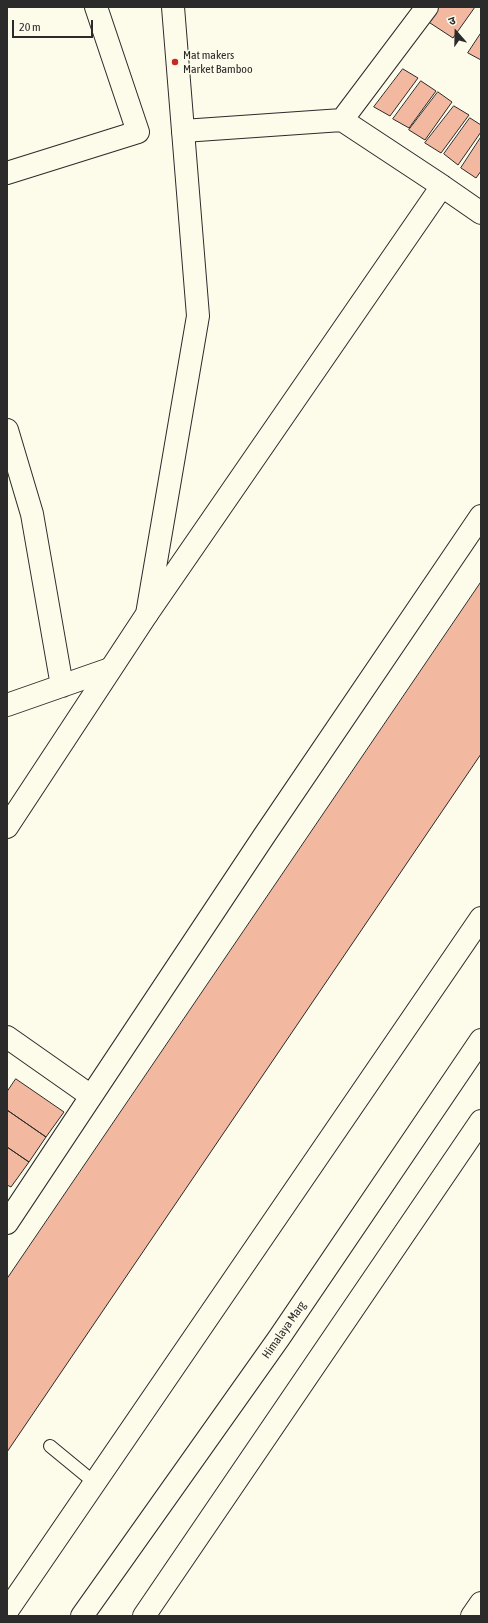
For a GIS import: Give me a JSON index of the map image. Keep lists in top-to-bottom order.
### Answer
{
  "streets": {
    "street": ["Himalaya Marg"]
  },
  "places": ["Mat makers Market Bamboo"],
  "scale_bar": "20 m",
  "north": "top"
}
